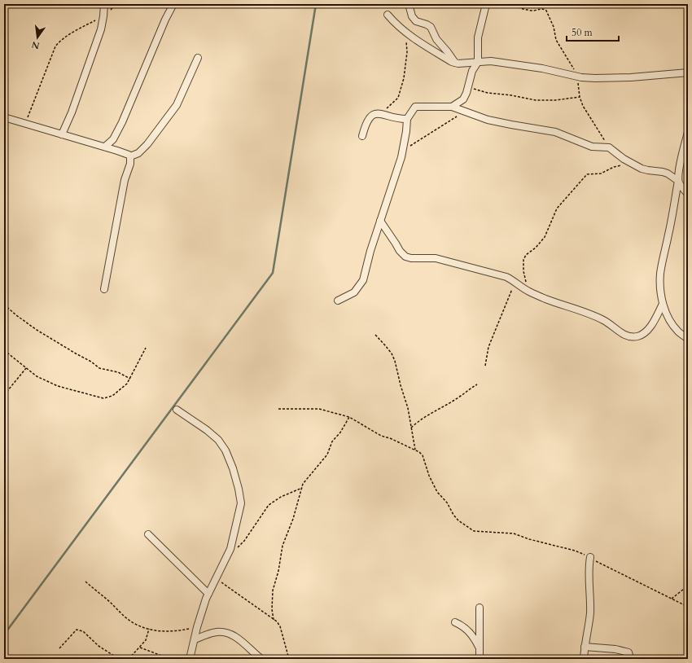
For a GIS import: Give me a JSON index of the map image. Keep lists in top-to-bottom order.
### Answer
{
  "scale_bar": "50 m",
  "north": "bottom"
}
